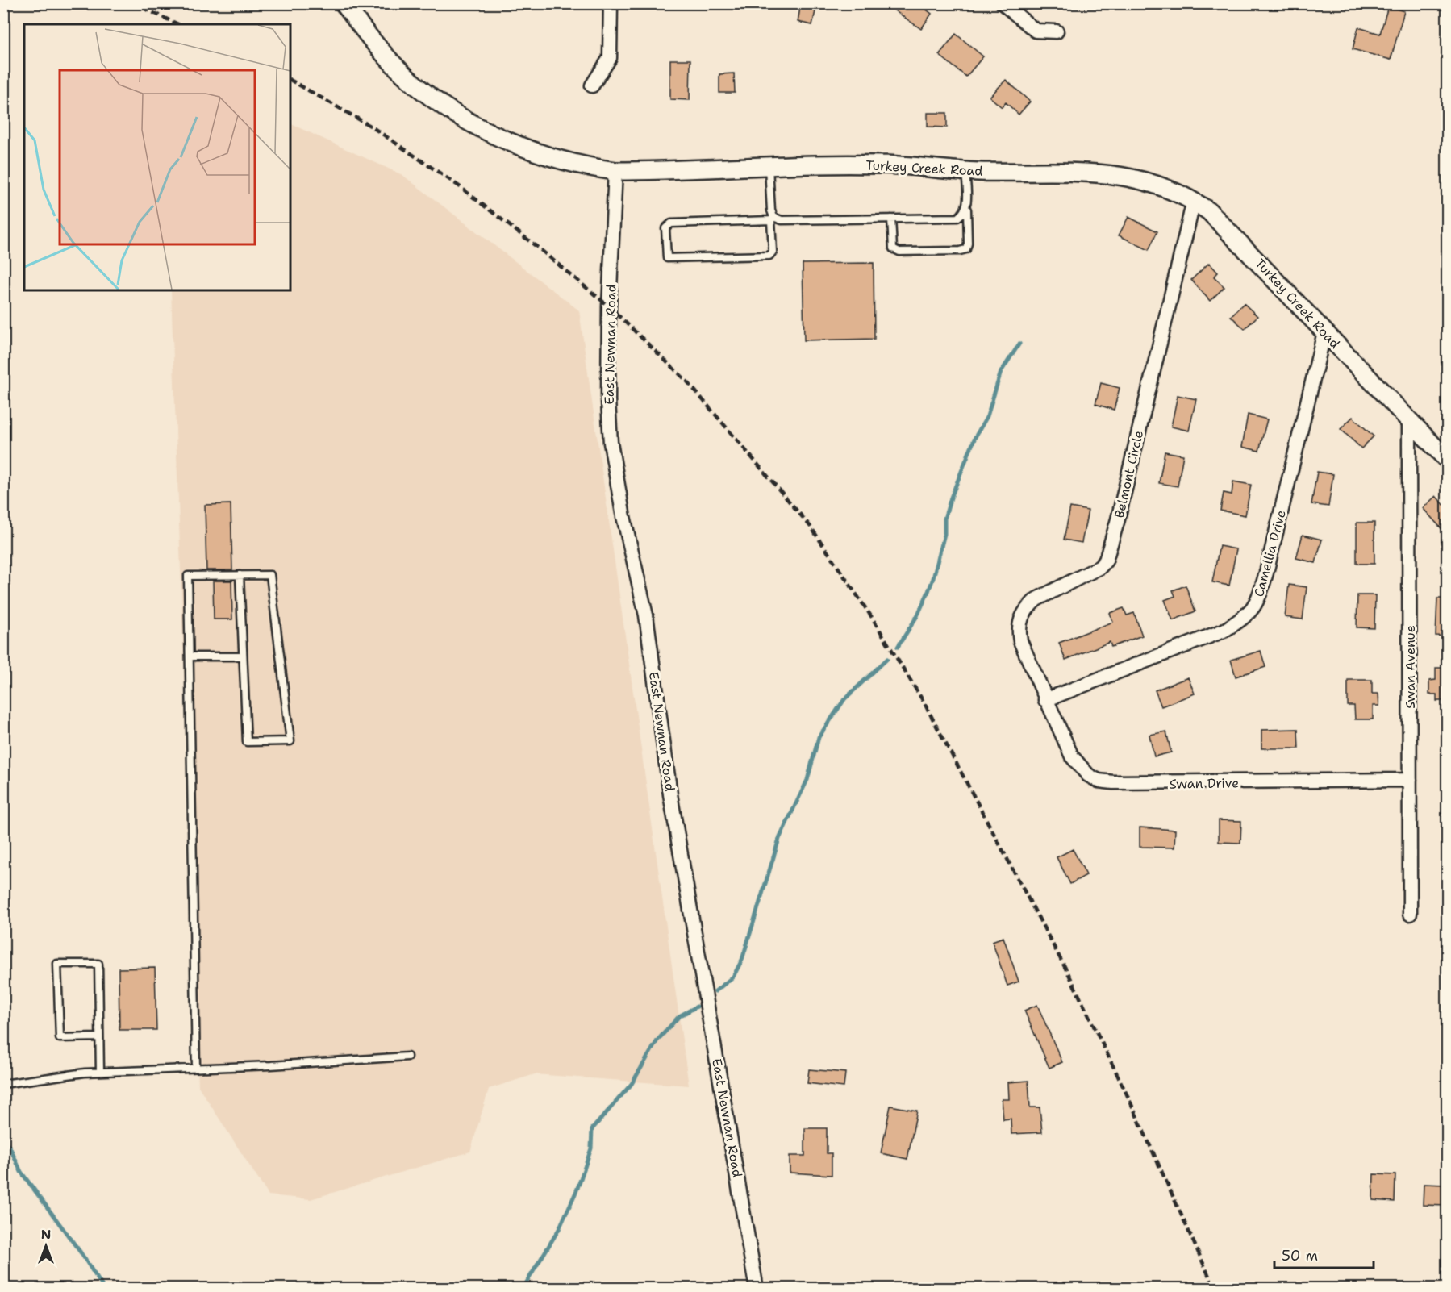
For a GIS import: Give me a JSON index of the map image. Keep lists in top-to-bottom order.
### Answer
{
  "streets": {
    "street": [
      "Turkey Creek Road",
      "East Newnan Road",
      "Belmont Circle",
      "Camellia Drive",
      "Swan Avenue",
      "Swan Drive"
    ]
  },
  "crossings": [
    ["Turkey Creek Road", "East Newnan Road"],
    ["Turkey Creek Road", "Belmont Circle"],
    ["Turkey Creek Road", "Camellia Drive"],
    ["Turkey Creek Road", "Swan Avenue"],
    ["Belmont Circle", "Camellia Drive"],
    ["Belmont Circle", "Swan Drive"],
    ["Camellia Drive", "Swan Drive"],
    ["Swan Avenue", "Swan Drive"]
  ],
  "scale_bar": "50 m",
  "north": "top"
}
